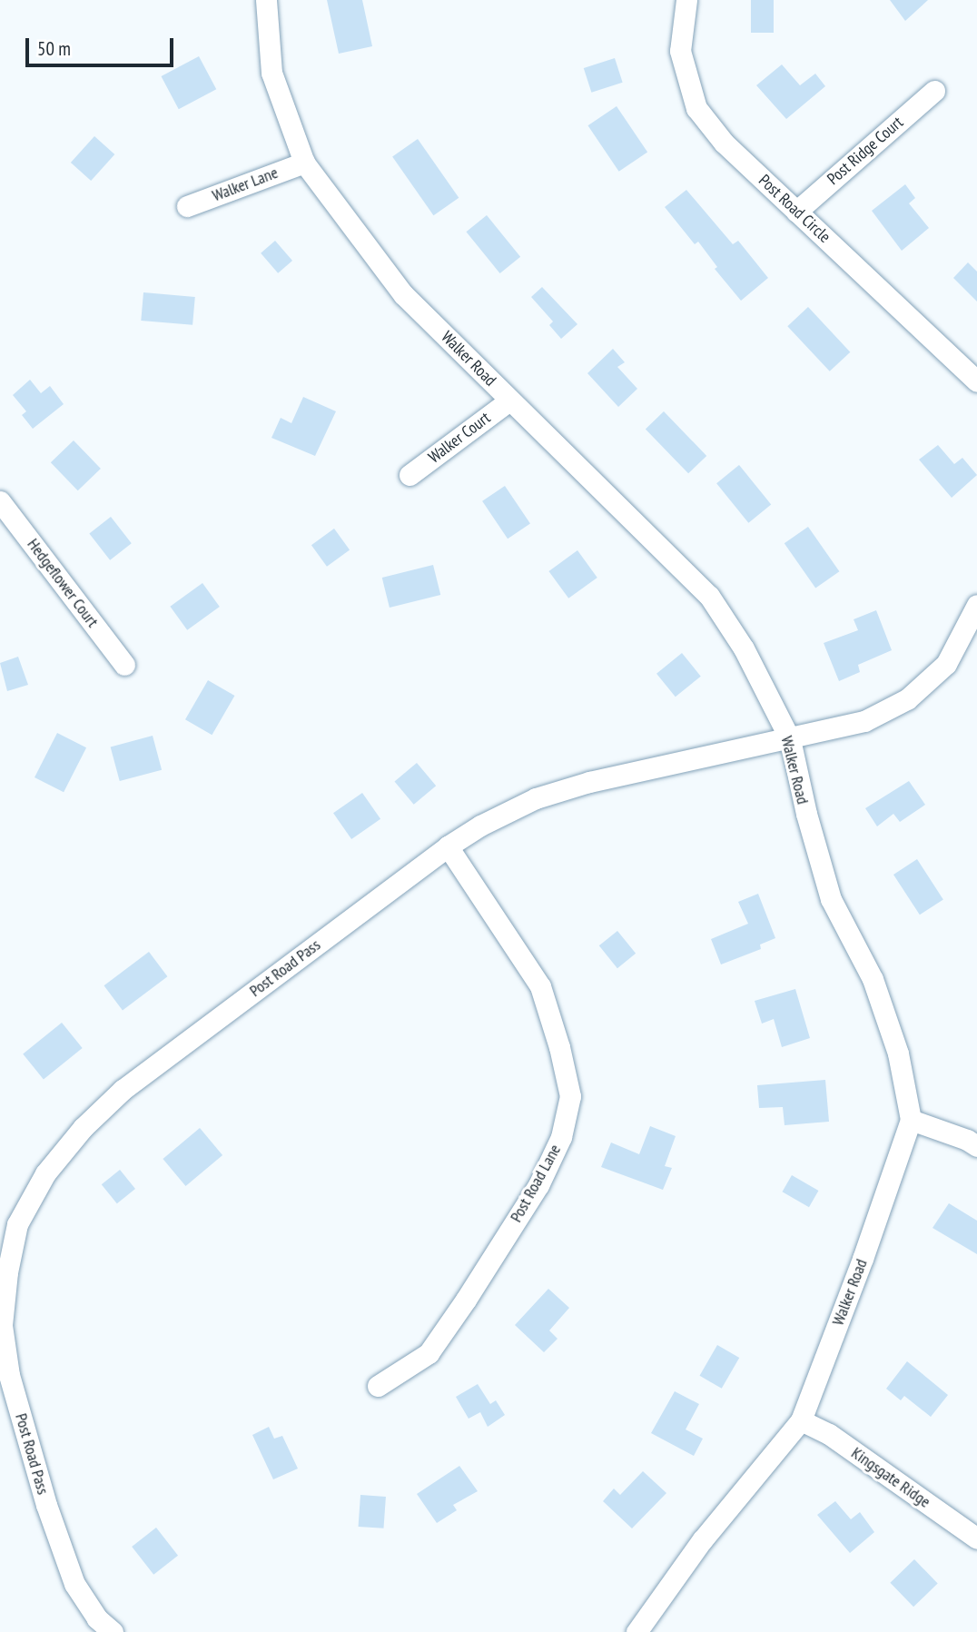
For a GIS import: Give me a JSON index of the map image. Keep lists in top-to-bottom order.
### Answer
{
  "streets": {
    "street": [
      "Post Ridge Court",
      "Walker Lane",
      "Post Road Circle",
      "Walker Road",
      "Walker Court",
      "Hedgeflower Court",
      "Post Road Pass",
      "Post Road Lane",
      "Kingsgate Ridge"
    ]
  },
  "crossings": [
    ["Post Ridge Court", "Post Road Circle"],
    ["Walker Lane", "Walker Road"],
    ["Walker Road", "Walker Court"],
    ["Walker Road", "Post Road Pass"],
    ["Walker Road", "Kingsgate Ridge"],
    ["Post Road Pass", "Post Road Lane"]
  ],
  "scale_bar": "50 m"
}
